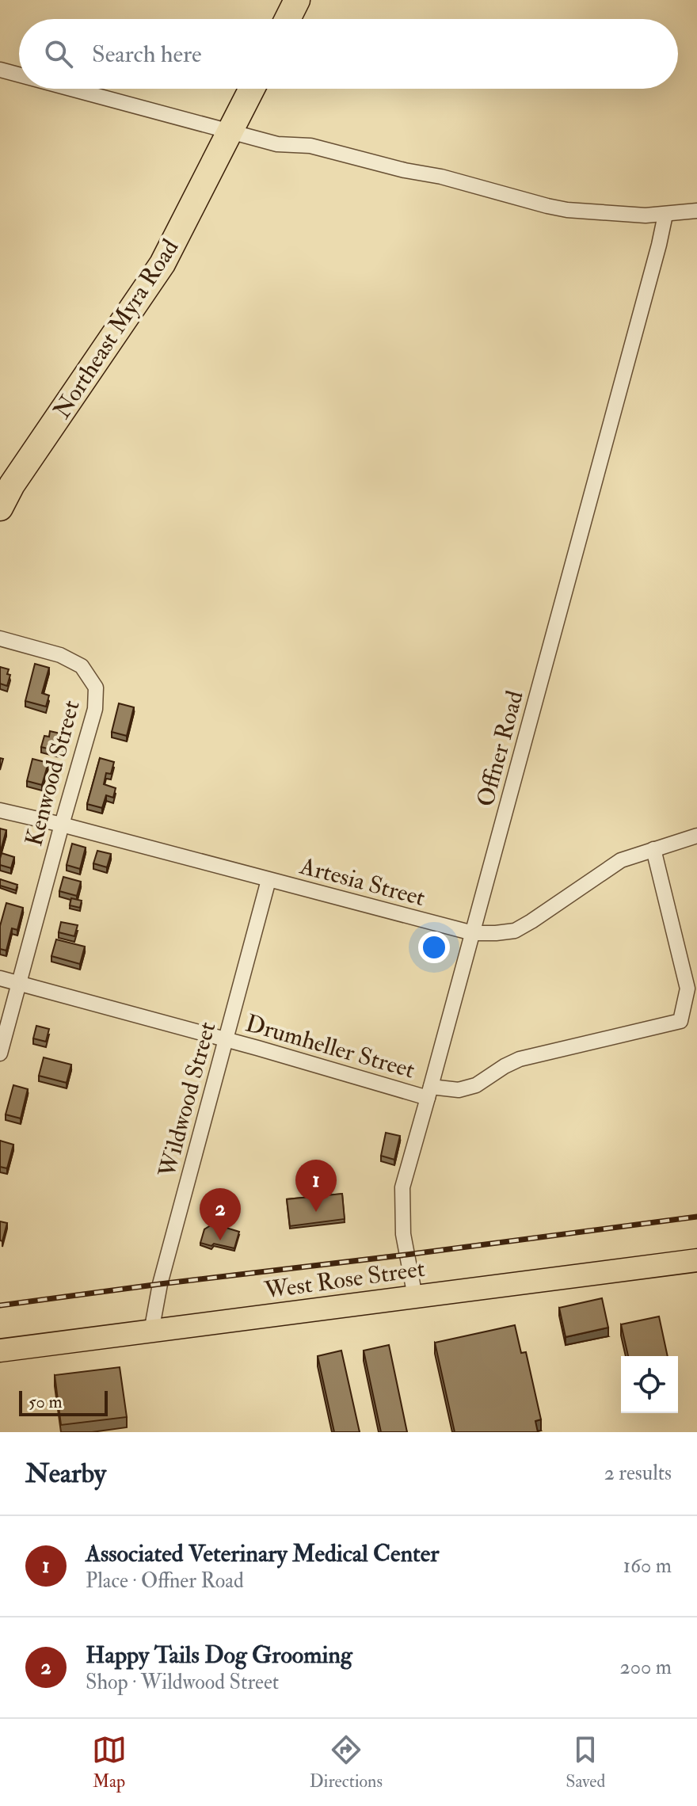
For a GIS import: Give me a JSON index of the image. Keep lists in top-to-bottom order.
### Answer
{
  "streets": {
    "highway": ["Northeast Myra Road"],
    "main road": ["West Rose Street"],
    "street": [
      "Offner Road",
      "Kenwood Street",
      "Artesia Street",
      "Drumheller Street",
      "Wildwood Street"
    ]
  },
  "crossings": [
    ["Offner Road", "Artesia Street"],
    ["Offner Road", "Drumheller Street"],
    ["Offner Road", "West Rose Street"],
    ["Kenwood Street", "Artesia Street"],
    ["Kenwood Street", "Drumheller Street"],
    ["Artesia Street", "Drumheller Street"],
    ["Artesia Street", "Wildwood Street"],
    ["Drumheller Street", "Wildwood Street"],
    ["Wildwood Street", "West Rose Street"]
  ],
  "scale_bar": "50 m",
  "page": {
    "search": "Search here",
    "pins": ["1", "2"],
    "scale": "50 m",
    "heading": ["Nearby", "2 results"],
    "list": [
      {
        "mark": "1",
        "name": "Associated Veterinary Medical Center",
        "note": "Place · Offner Road",
        "value": "160 m"
      },
      {
        "mark": "2",
        "name": "Happy Tails Dog Grooming",
        "note": "Shop · Wildwood Street",
        "value": "200 m"
      }
    ],
    "nav": ["Map", "Directions", "Saved"]
  }
}
